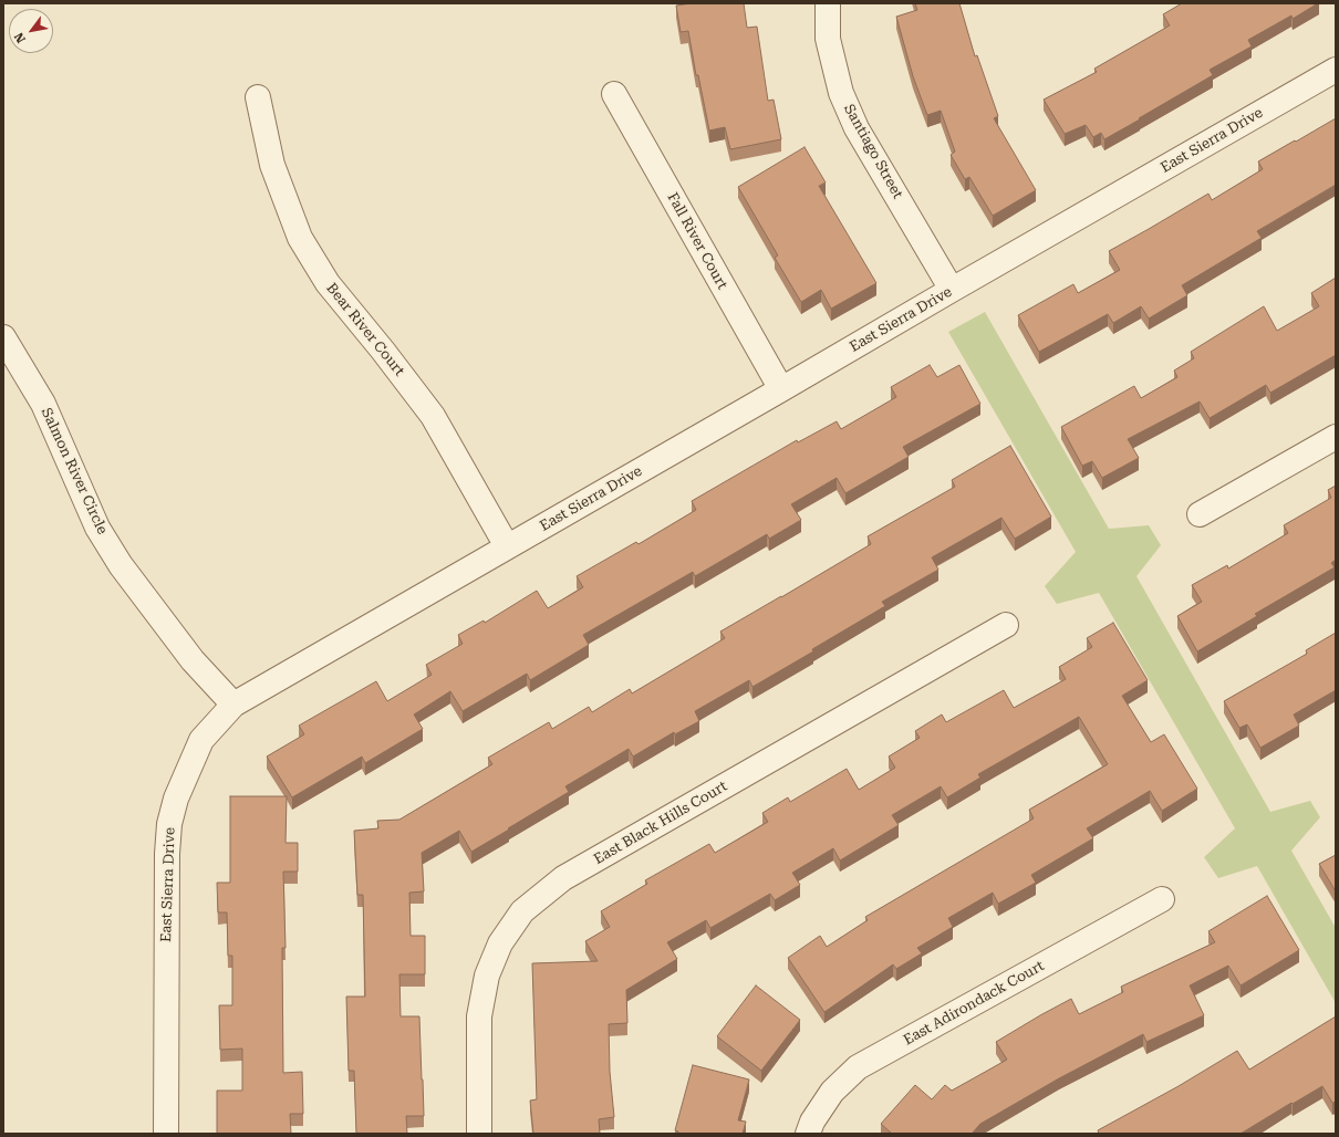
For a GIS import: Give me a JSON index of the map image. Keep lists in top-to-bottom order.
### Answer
{
  "streets": {
    "street": [
      "East Sierra Drive",
      "Santiago Street",
      "Fall River Court",
      "Bear River Court",
      "Salmon River Circle",
      "East Black Hills Court",
      "East Adirondack Court"
    ]
  },
  "crossings": [
    ["East Sierra Drive", "Santiago Street"],
    ["East Sierra Drive", "Fall River Court"],
    ["East Sierra Drive", "Bear River Court"],
    ["East Sierra Drive", "Salmon River Circle"]
  ],
  "north": "bottom left"
}
